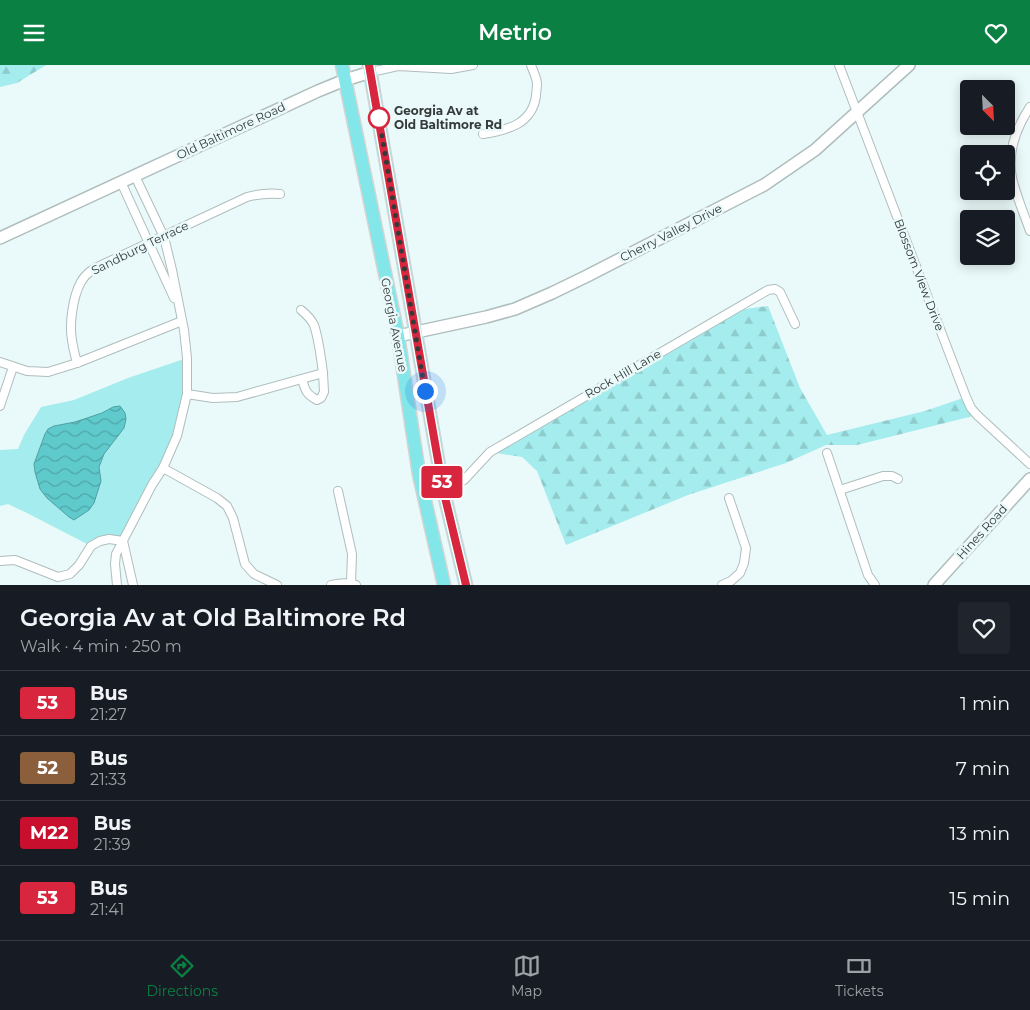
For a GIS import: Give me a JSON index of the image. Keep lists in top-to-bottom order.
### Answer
{
  "streets": {
    "main road": ["Georgia Avenue"],
    "street": [
      "Old Baltimore Road",
      "Cherry Valley Drive",
      "Sandburg Terrace",
      "Blossom View Drive",
      "Rock Hill Lane",
      "Hines Road"
    ]
  },
  "crossings": [
    ["Old Baltimore Road", "Georgia Avenue"],
    ["Cherry Valley Drive", "Blossom View Drive"],
    ["Cherry Valley Drive", "Georgia Avenue"],
    ["Georgia Avenue", "Rock Hill Lane"]
  ],
  "places": ["Georgia Av at Old Baltimore Rd"],
  "lines": ["bus line 53"],
  "north": "bottom right",
  "page": {
    "header": "Metrio",
    "on_map": "53",
    "heading": ["Georgia Av at Old Baltimore Rd", "Walk · 4 min · 250 m"],
    "list": [
      {
        "mark": "53",
        "name": "Bus",
        "note": "21:27",
        "value": "1 min"
      },
      {
        "mark": "52",
        "name": "Bus",
        "note": "21:33",
        "value": "7 min"
      },
      {
        "mark": "M22",
        "name": "Bus",
        "note": "21:39",
        "value": "13 min"
      },
      {
        "mark": "53",
        "name": "Bus",
        "note": "21:41",
        "value": "15 min"
      }
    ],
    "tabs": ["Directions", "Map", "Tickets"]
  }
}
